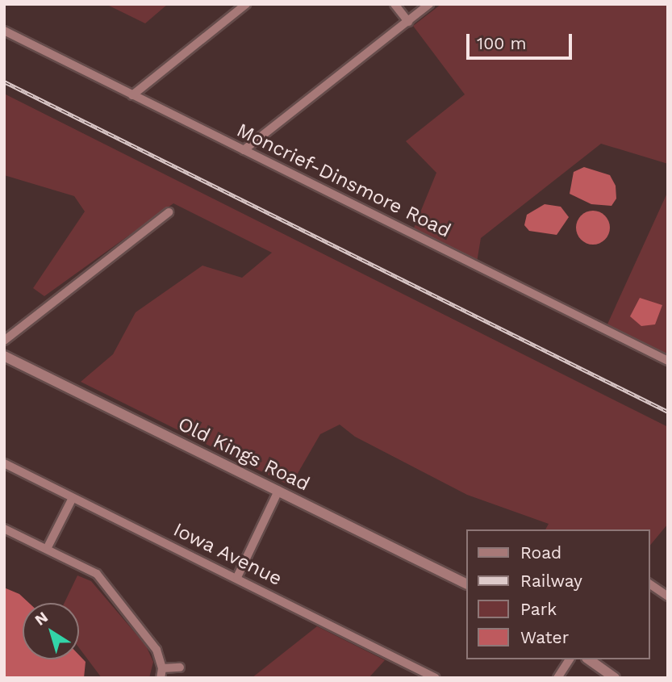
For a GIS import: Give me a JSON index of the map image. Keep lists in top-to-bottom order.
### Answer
{
  "streets": {
    "street": ["Moncrief-Dinsmore Road", "Old Kings Road", "Iowa Avenue"]
  },
  "legend": [
    "Road",
    "Railway",
    "Park",
    "Water"
  ],
  "scale_bar": "100 m",
  "north": "top left"
}
